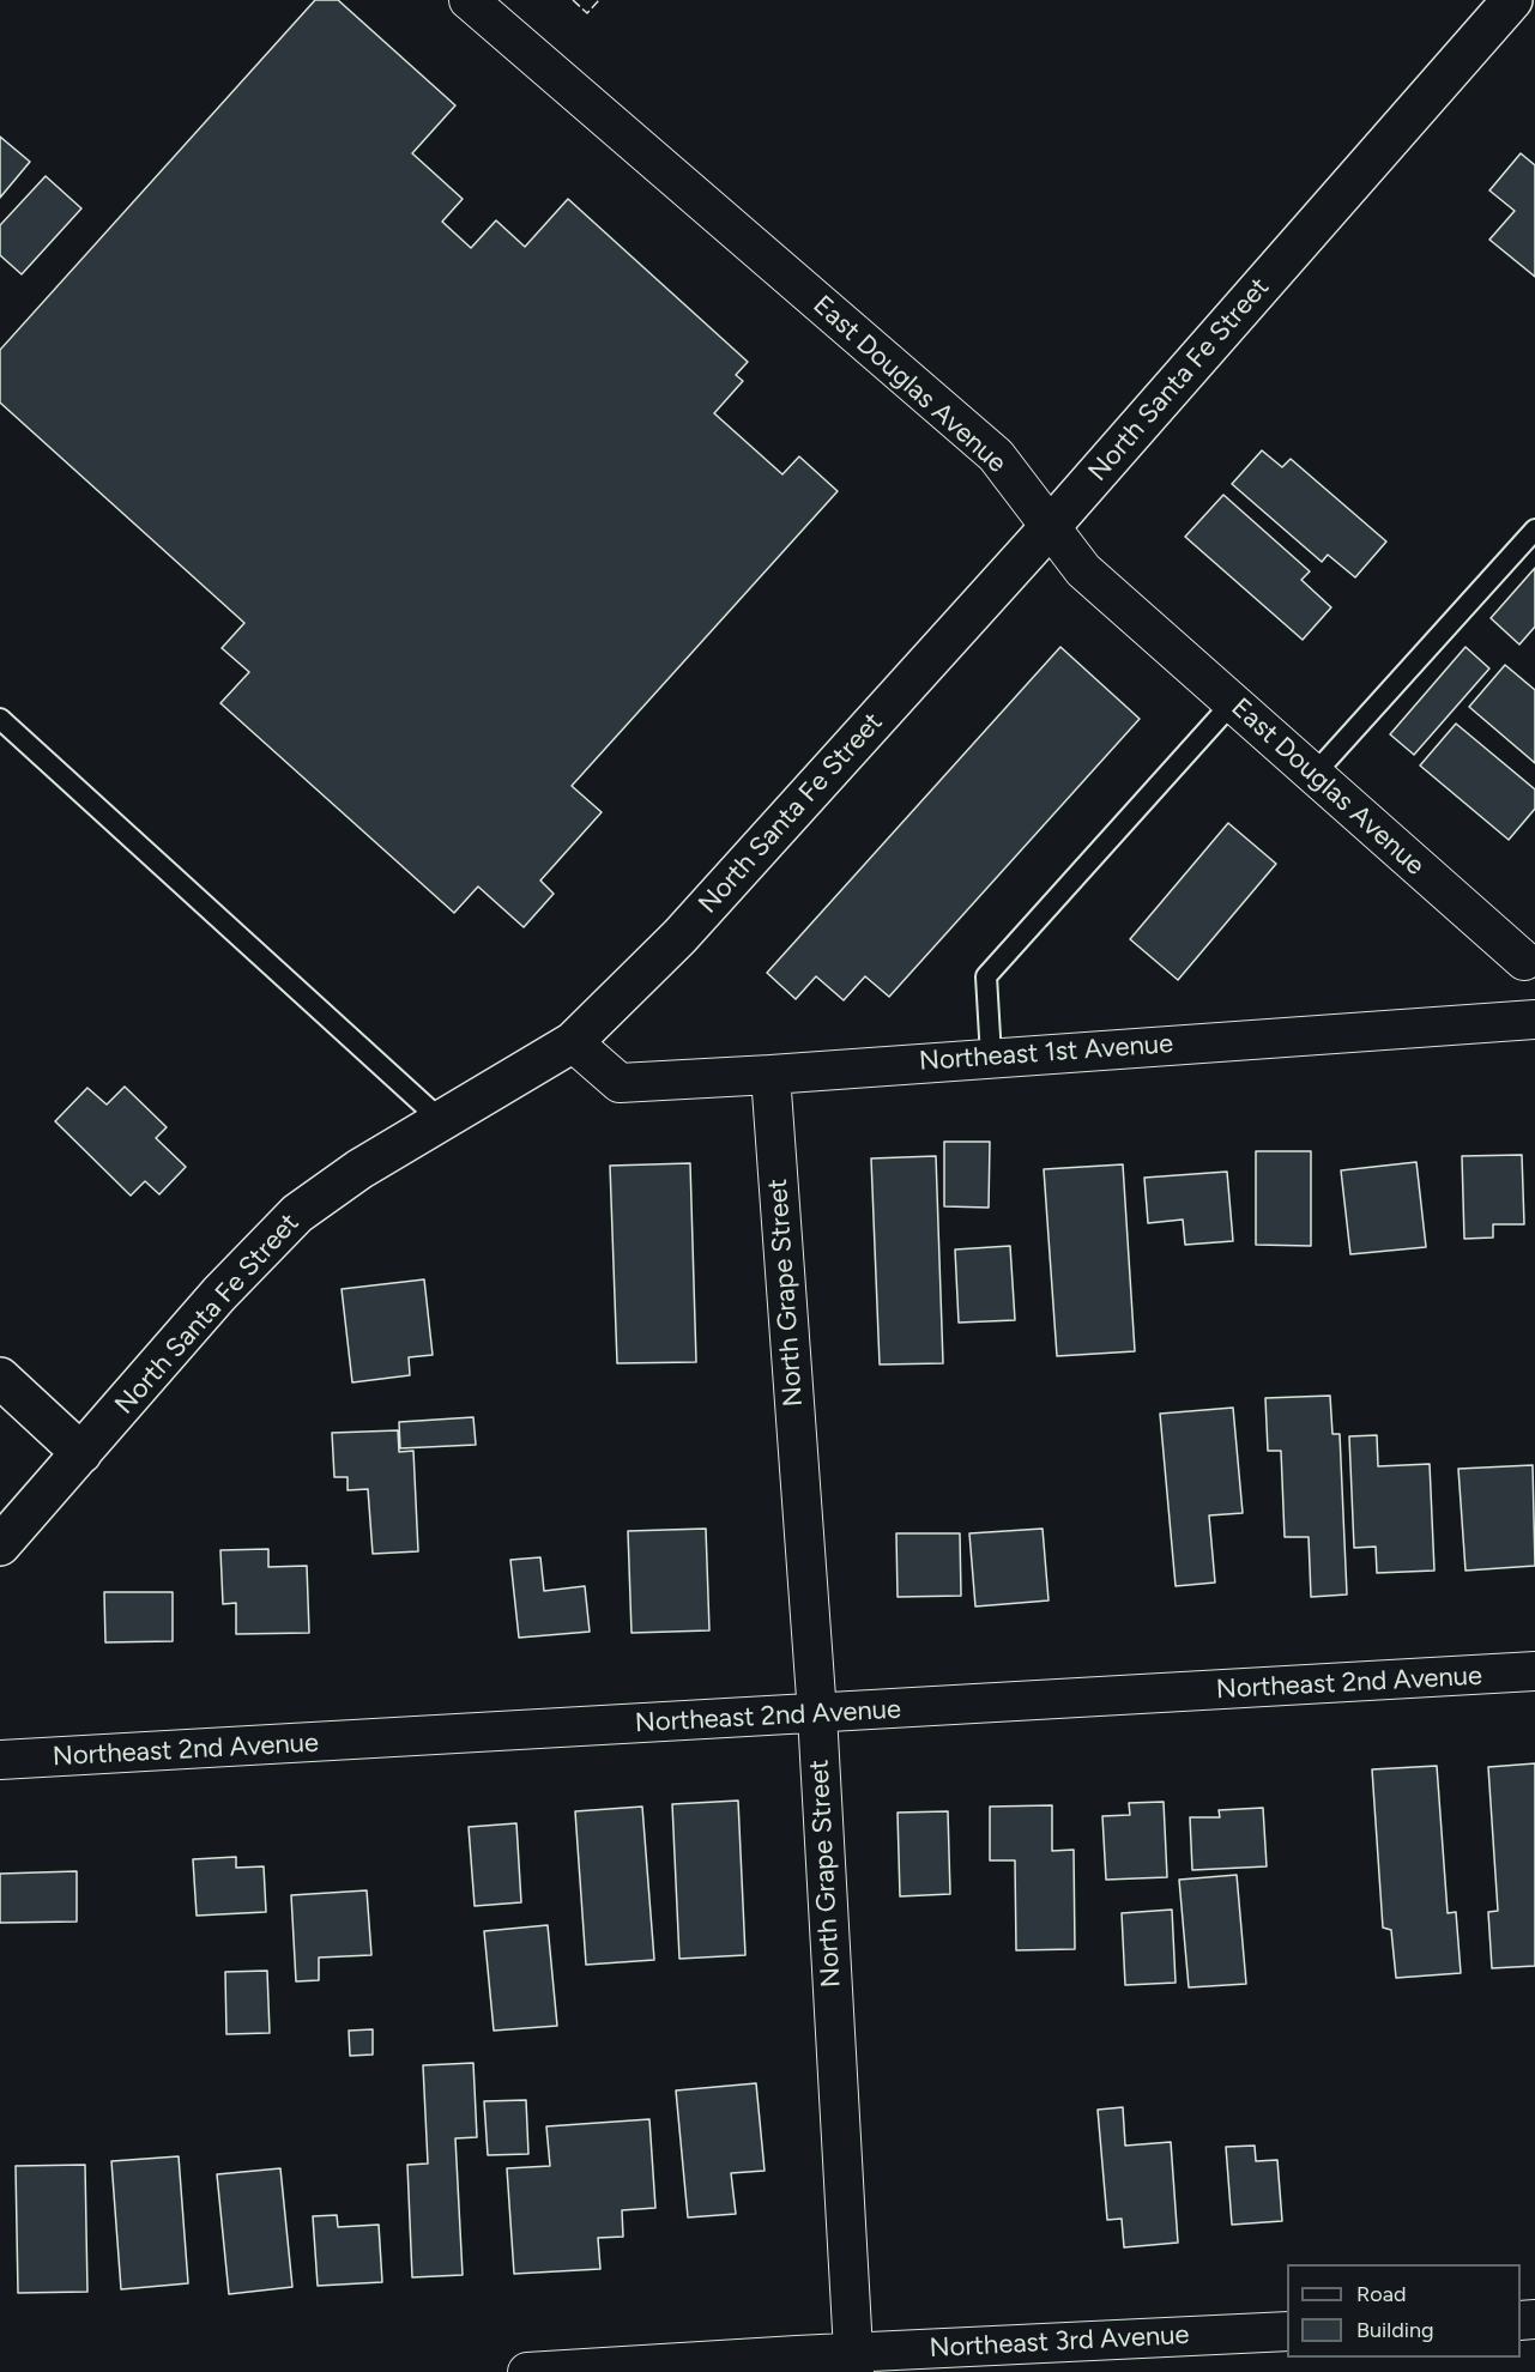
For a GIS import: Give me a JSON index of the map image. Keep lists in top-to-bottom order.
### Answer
{
  "streets": {
    "street": [
      "North Santa Fe Street",
      "East Douglas Avenue",
      "Northeast 1st Avenue",
      "North Grape Street",
      "Northeast 2nd Avenue",
      "Northeast 3rd Avenue"
    ]
  },
  "crossings": [
    ["North Santa Fe Street", "East Douglas Avenue"],
    ["North Santa Fe Street", "Northeast 1st Avenue"],
    ["Northeast 1st Avenue", "North Grape Street"],
    ["North Grape Street", "Northeast 2nd Avenue"],
    ["North Grape Street", "Northeast 3rd Avenue"]
  ],
  "legend": ["Road", "Building"]
}
